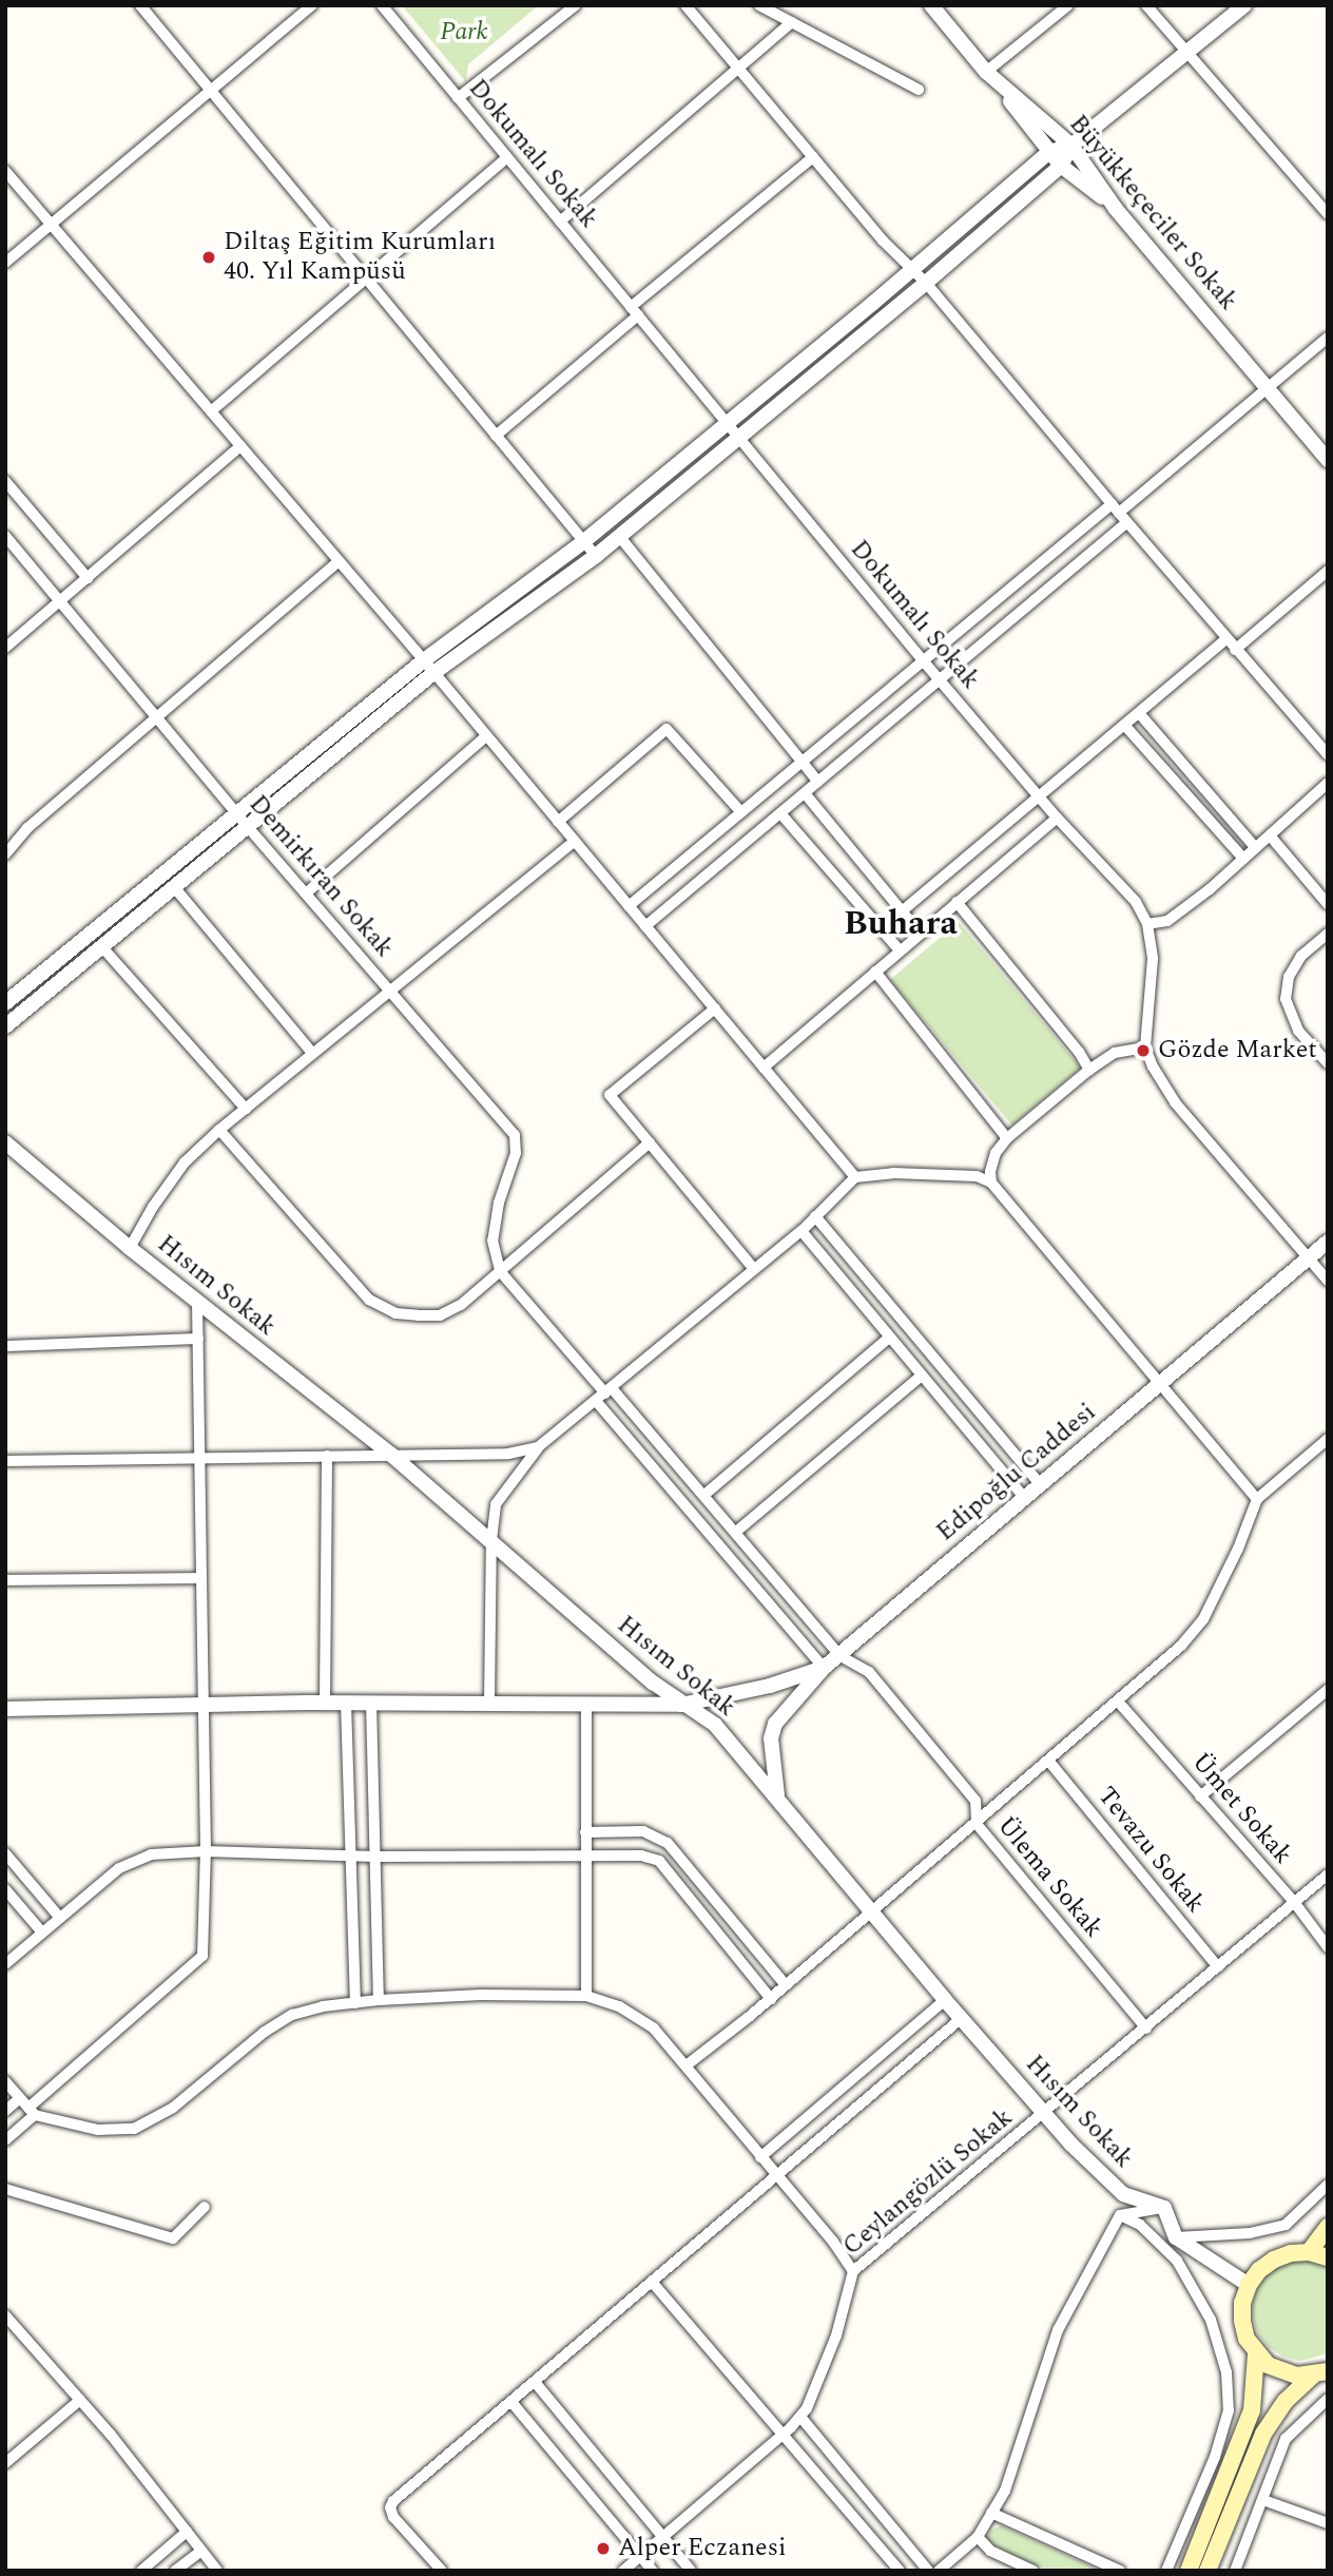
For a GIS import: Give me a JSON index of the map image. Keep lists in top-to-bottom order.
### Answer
{
  "streets": {
    "street": [
      "Dokumalı Sokak",
      "Büyükkeçeciler Sokak",
      "Demirkıran Sokak",
      "Hısım Sokak",
      "Edipoğlu Caddesi",
      "Ümet Sokak",
      "Tevazu Sokak",
      "Ülema Sokak",
      "Ceylangözlü Sokak"
    ]
  },
  "crossings": [
    ["Hısım Sokak", "Edipoğlu Caddesi"],
    ["Hısım Sokak", "Ceylangözlü Sokak"],
    ["Edipoğlu Caddesi", "Ülema Sokak"],
    ["Ümet Sokak", "Ceylangözlü Sokak"],
    ["Tevazu Sokak", "Ceylangözlü Sokak"],
    ["Ülema Sokak", "Ceylangözlü Sokak"]
  ],
  "districts": ["Buhara"],
  "parks": ["Park"],
  "places": ["Diltaş Eğitim Kurumları 40. Yıl Kampüsü", "Gözde Market", "Alper Eczanesi"]
}
